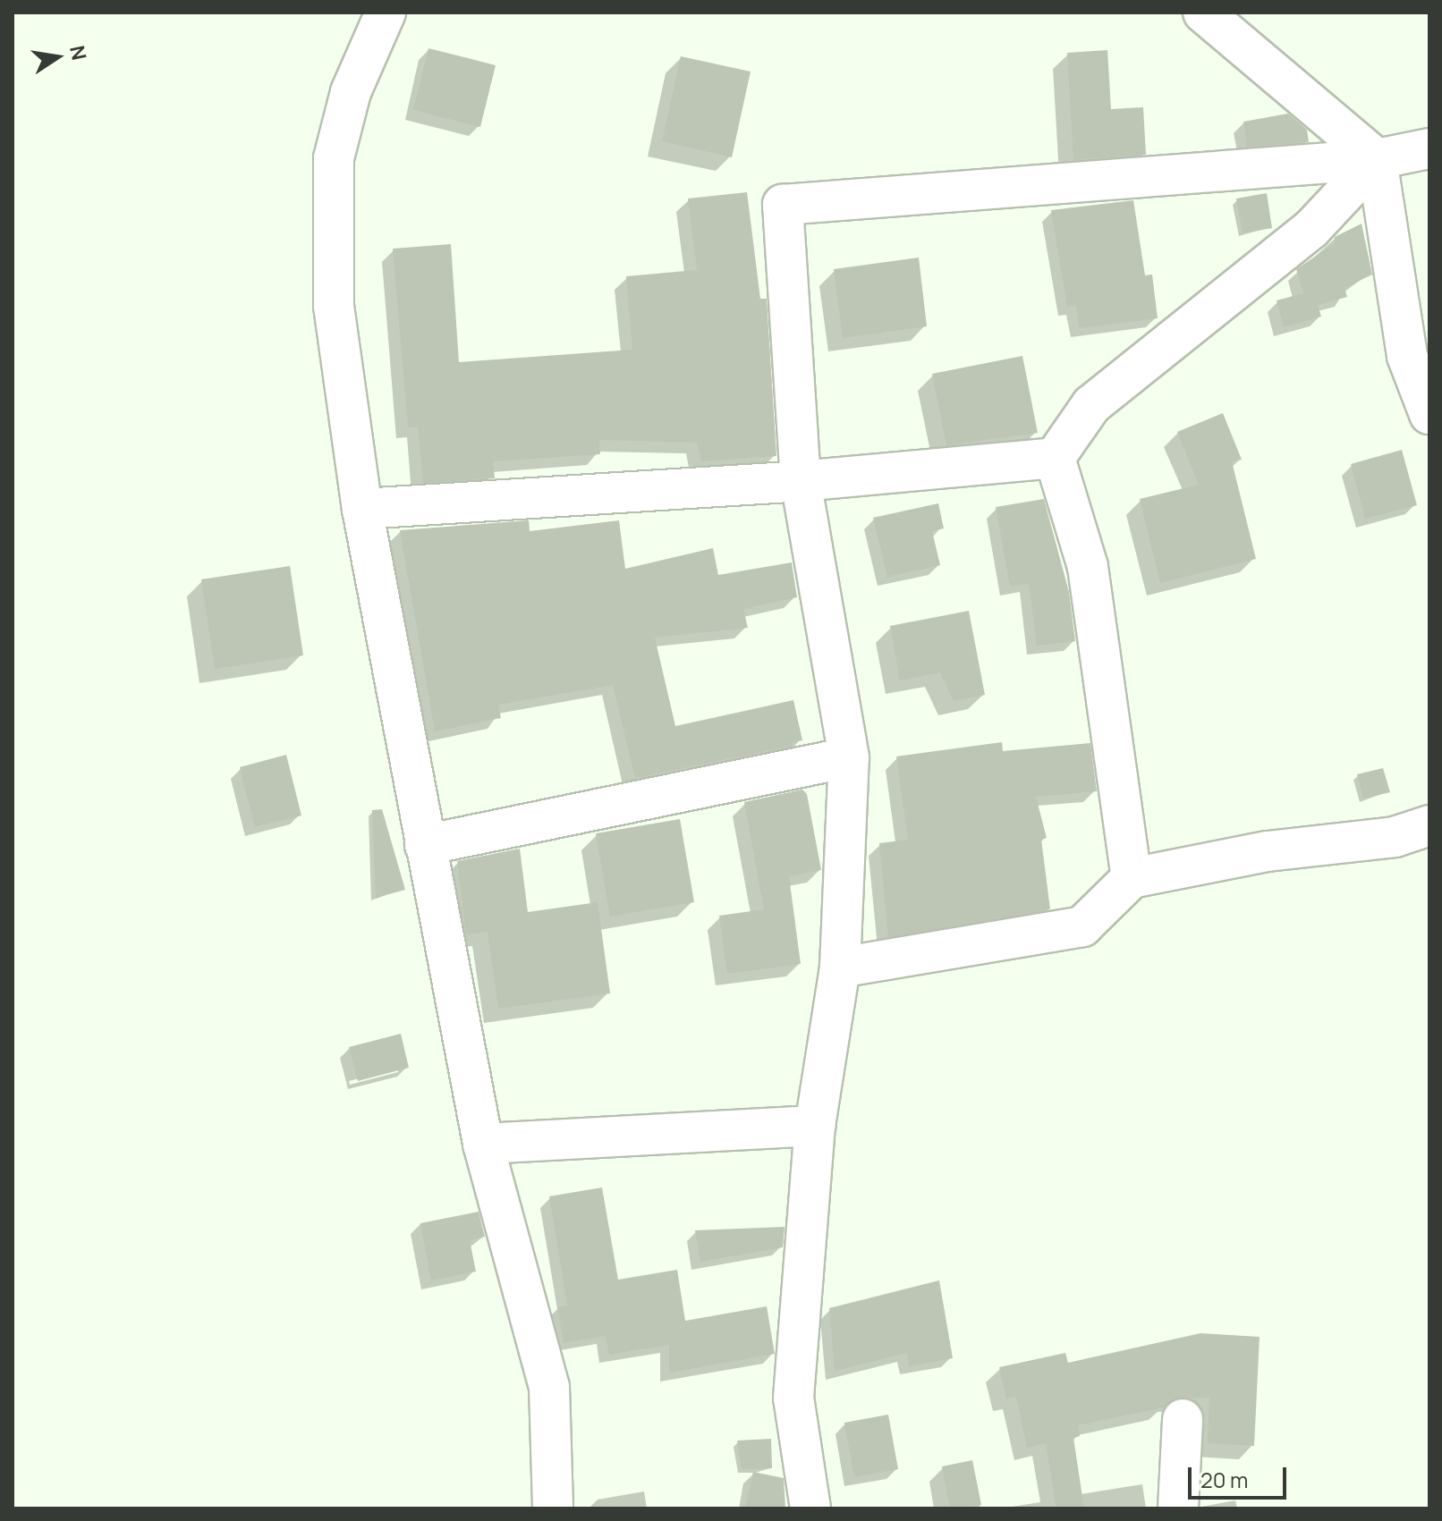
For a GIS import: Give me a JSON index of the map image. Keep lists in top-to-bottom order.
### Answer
{
  "scale_bar": "20 m",
  "north": "right"
}
